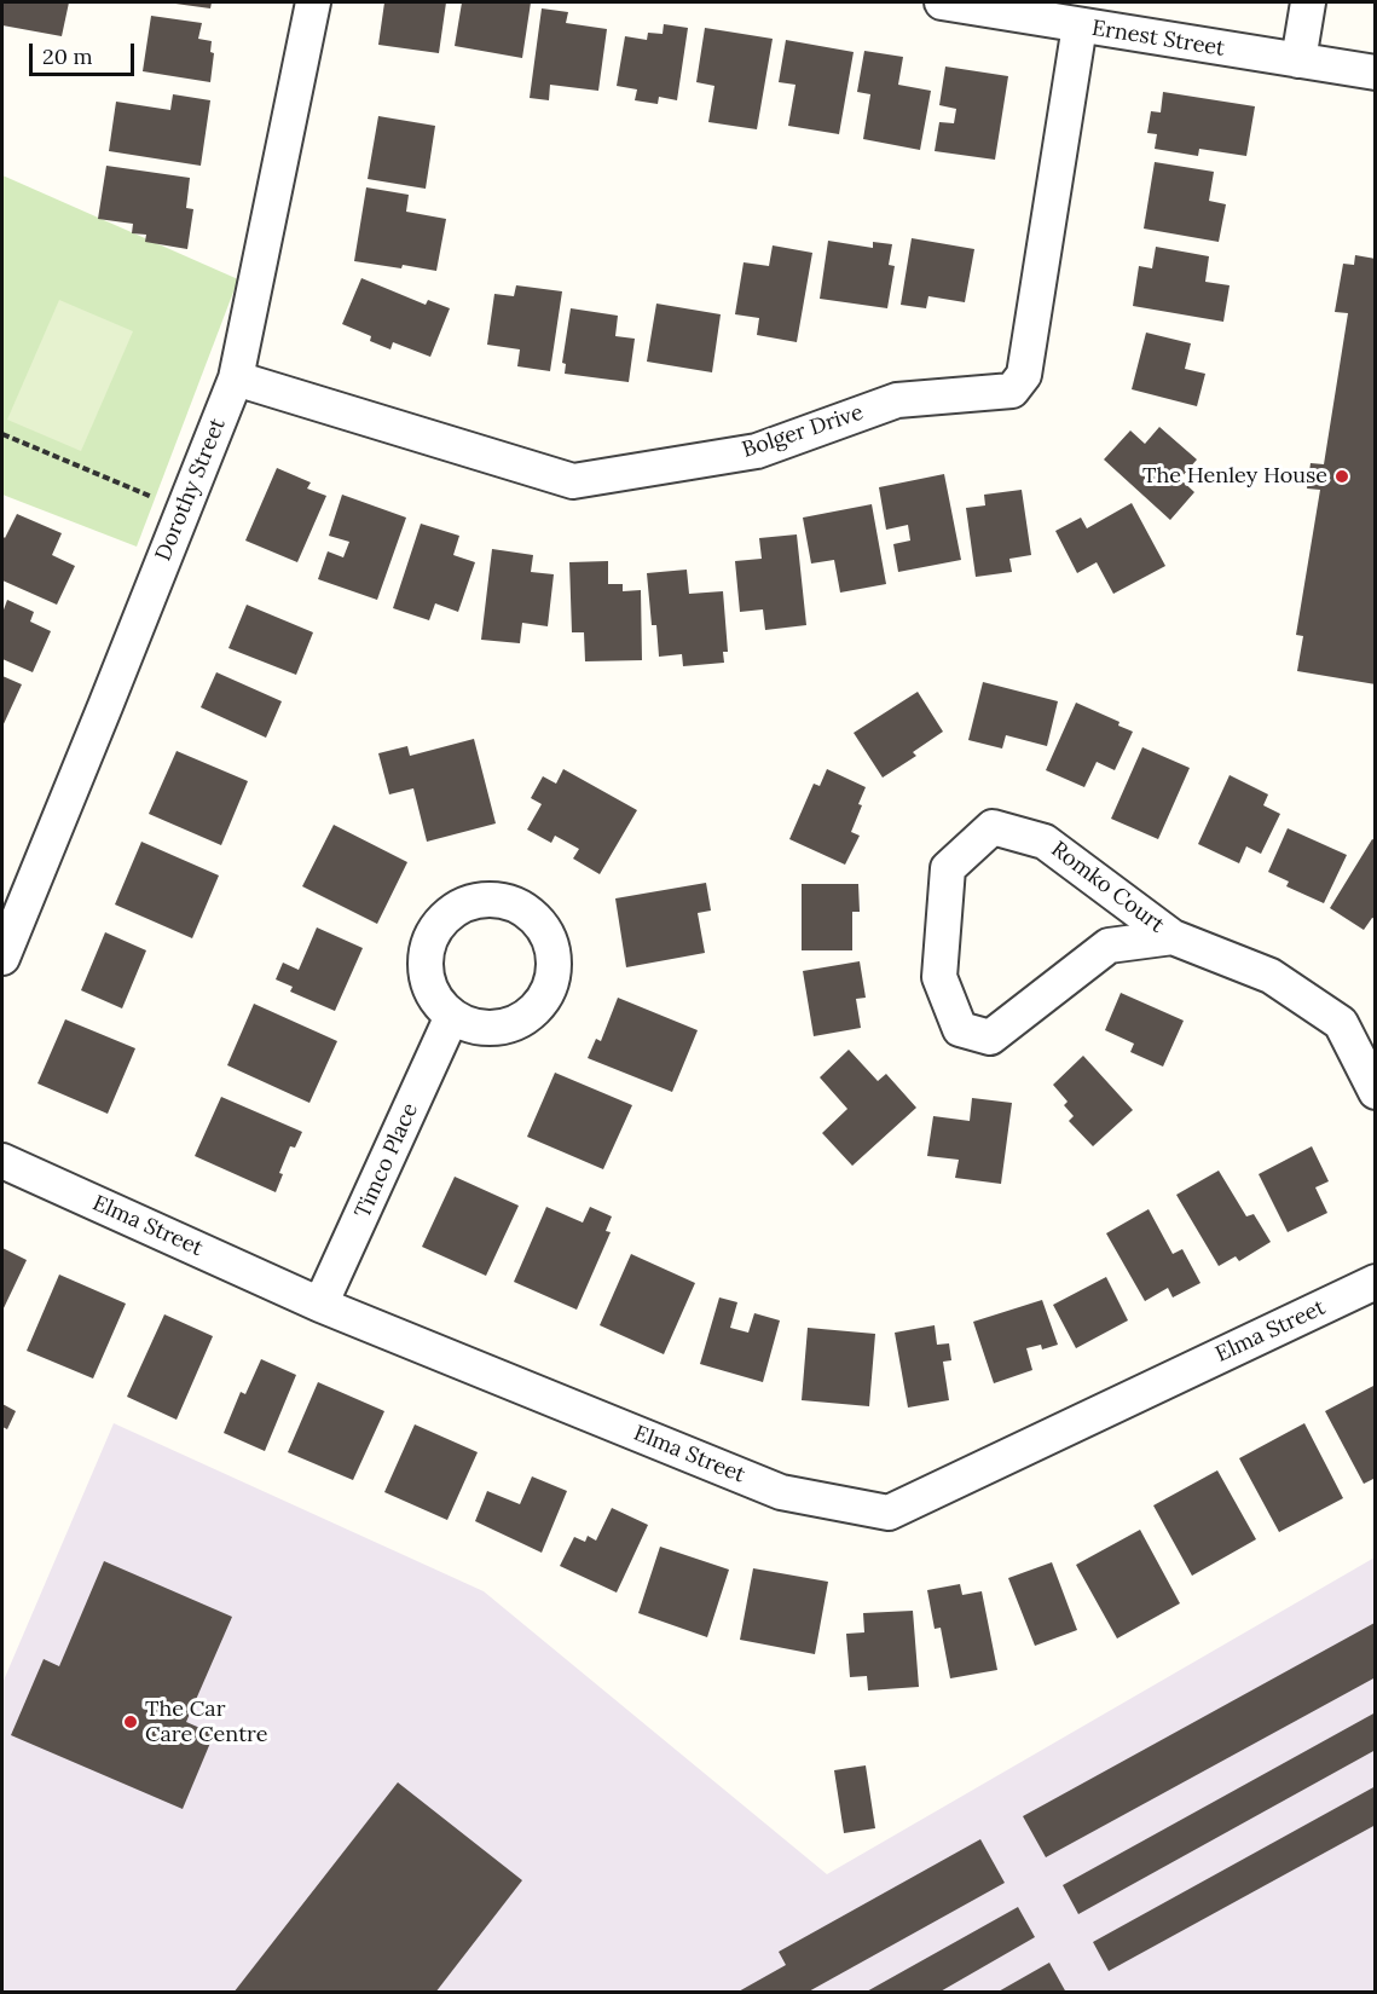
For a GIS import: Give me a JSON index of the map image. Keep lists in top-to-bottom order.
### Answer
{
  "streets": {
    "street": [
      "Ernest Street",
      "Bolger Drive",
      "Dorothy Street",
      "Romko Court",
      "Timco Place",
      "Elma Street"
    ]
  },
  "crossings": [
    ["Ernest Street", "Bolger Drive"],
    ["Bolger Drive", "Dorothy Street"],
    ["Timco Place", "Elma Street"]
  ],
  "places": ["The Henley House", "The Car Care Centre"],
  "scale_bar": "20 m"
}
